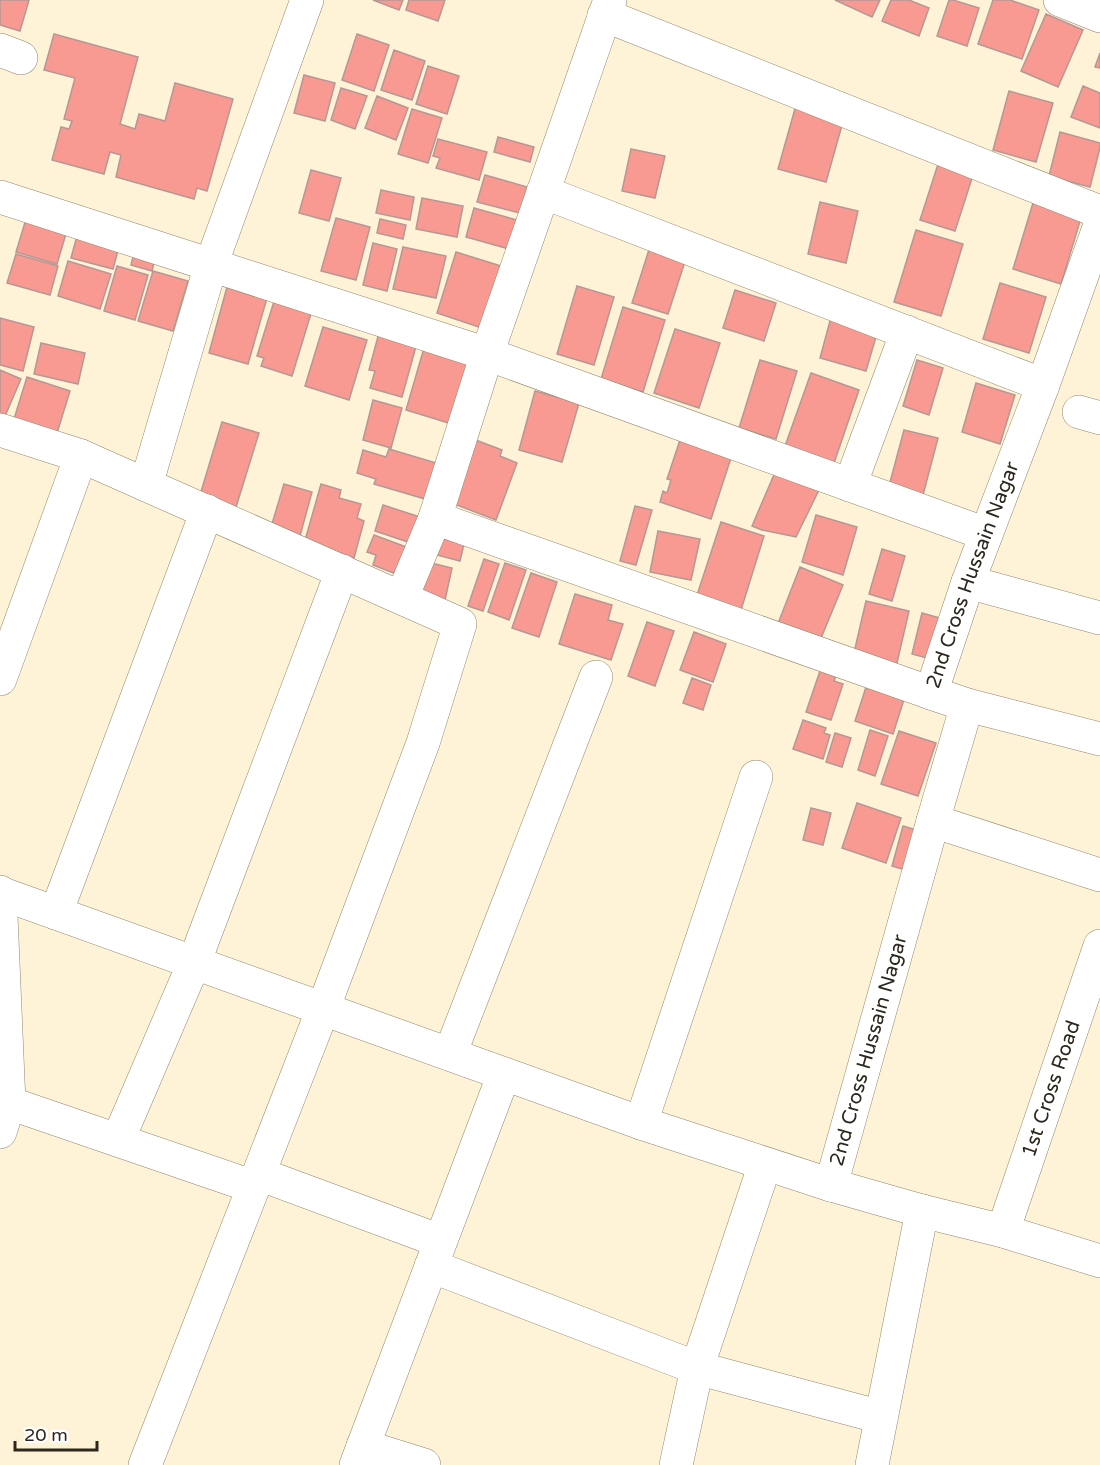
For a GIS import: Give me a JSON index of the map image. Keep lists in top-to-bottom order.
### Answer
{
  "streets": {
    "street": ["2nd Cross Hussain Nagar", "1st Cross Road"]
  },
  "scale_bar": "20 m"
}
